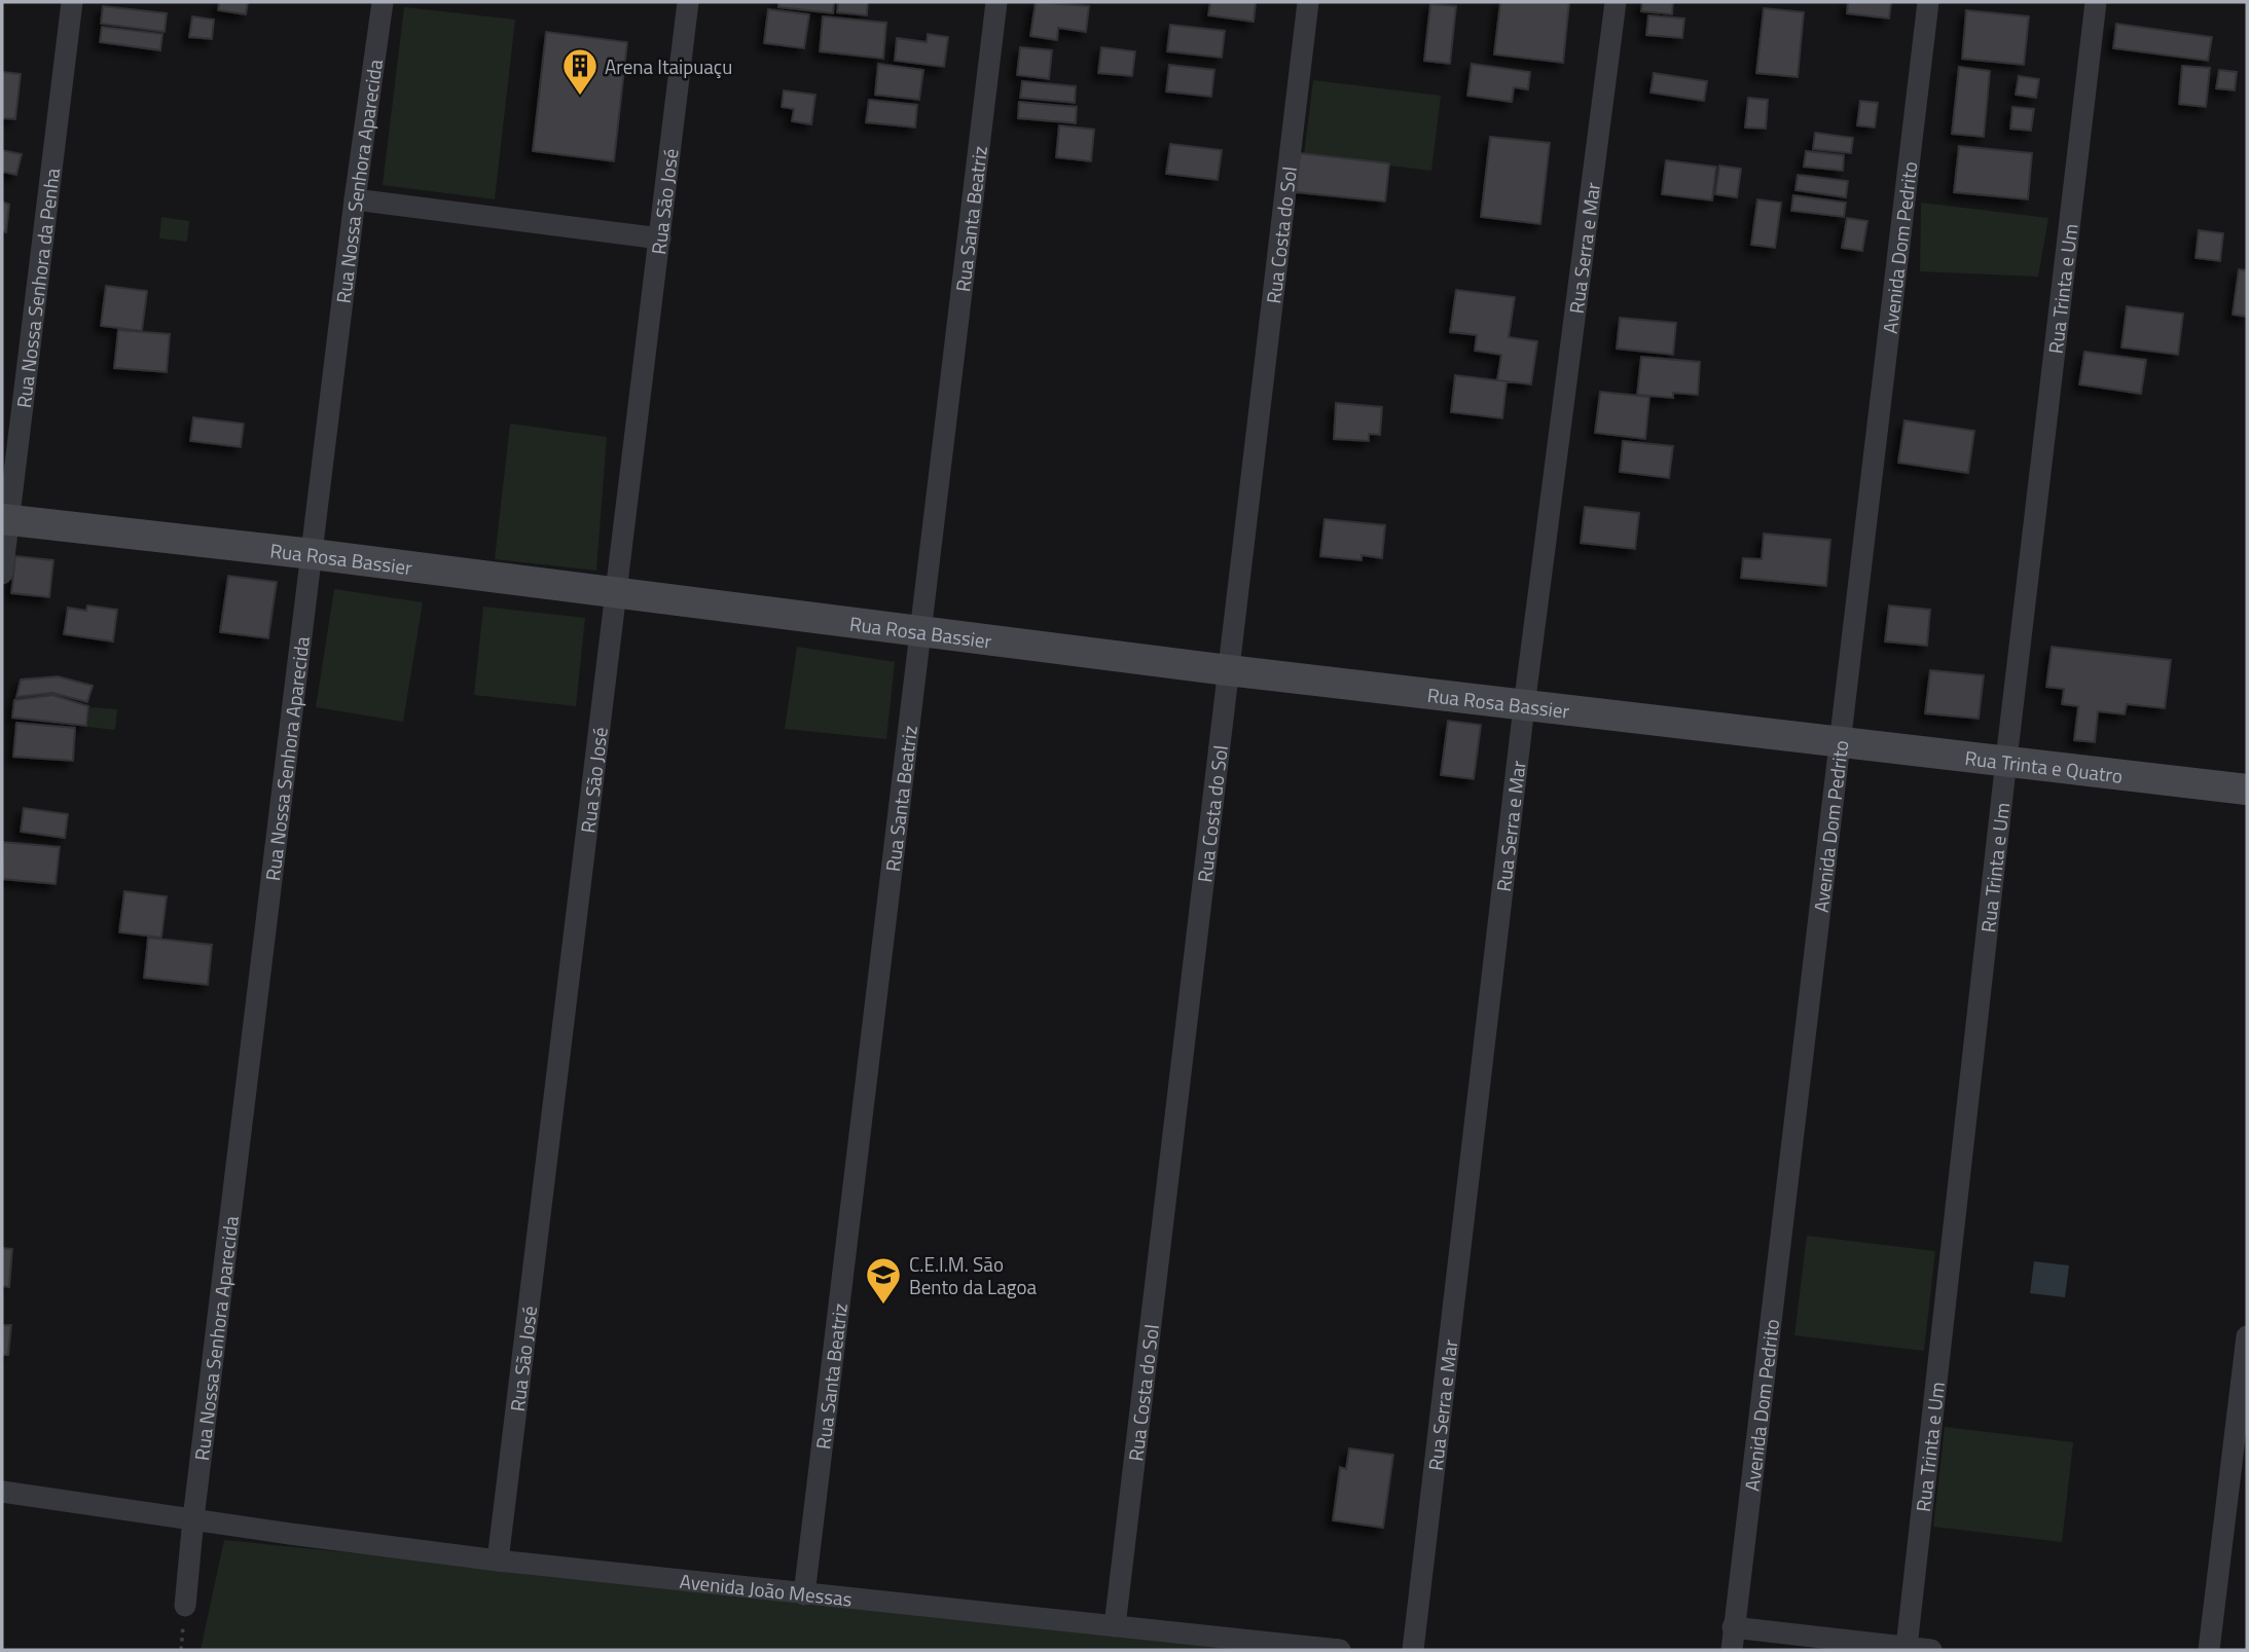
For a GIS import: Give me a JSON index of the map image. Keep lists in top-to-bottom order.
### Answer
{
  "streets": {
    "street": [
      "Rua Nossa Senhora Aparecida",
      "Rua São José",
      "Rua Santa Beatriz",
      "Rua Costa do Sol",
      "Avenida Dom Pedrito",
      "Rua Serra e Mar",
      "Rua Nossa Senhora da Penha",
      "Rua Trinta e Um",
      "Rua Rosa Bassier",
      "Rua Trinta e Quatro",
      "Avenida João Messas"
    ]
  },
  "crossings": [
    ["Rua Nossa Senhora Aparecida", "Rua Rosa Bassier"],
    ["Rua Nossa Senhora Aparecida", "Avenida João Messas"],
    ["Rua São José", "Rua Rosa Bassier"],
    ["Rua São José", "Avenida João Messas"],
    ["Rua Santa Beatriz", "Rua Rosa Bassier"],
    ["Rua Santa Beatriz", "Avenida João Messas"],
    ["Rua Costa do Sol", "Rua Rosa Bassier"],
    ["Rua Costa do Sol", "Avenida João Messas"],
    ["Avenida Dom Pedrito", "Rua Rosa Bassier"],
    ["Avenida Dom Pedrito", "Rua Trinta e Quatro"],
    ["Rua Serra e Mar", "Rua Rosa Bassier"],
    ["Rua Nossa Senhora da Penha", "Rua Rosa Bassier"],
    ["Rua Trinta e Um", "Rua Trinta e Quatro"],
    ["Rua Rosa Bassier", "Rua Trinta e Quatro"]
  ],
  "places": {
    "building": ["Arena Itaipuaçu"],
    "school or university": ["C.E.I.M. São Bento da Lagoa"]
  }
}
